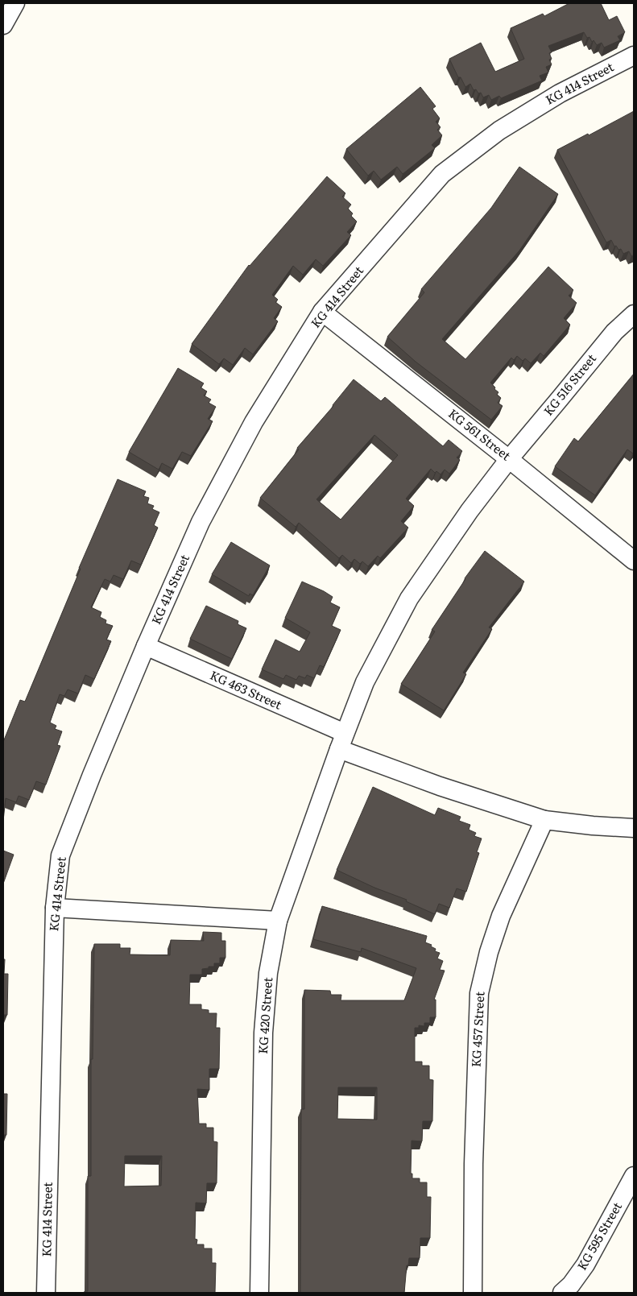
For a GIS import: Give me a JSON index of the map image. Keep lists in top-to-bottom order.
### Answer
{
  "streets": {
    "street": [
      "KG 414 Street",
      "KG 516 Street",
      "KG 561 Street",
      "KG 463 Street",
      "KG 420 Street",
      "KG 457 Street",
      "KG 595 Street"
    ]
  },
  "crossings": [
    ["KG 414 Street", "KG 561 Street"],
    ["KG 414 Street", "KG 463 Street"],
    ["KG 516 Street", "KG 561 Street"],
    ["KG 516 Street", "KG 463 Street"],
    ["KG 516 Street", "KG 420 Street"],
    ["KG 463 Street", "KG 420 Street"],
    ["KG 463 Street", "KG 457 Street"]
  ]
}
